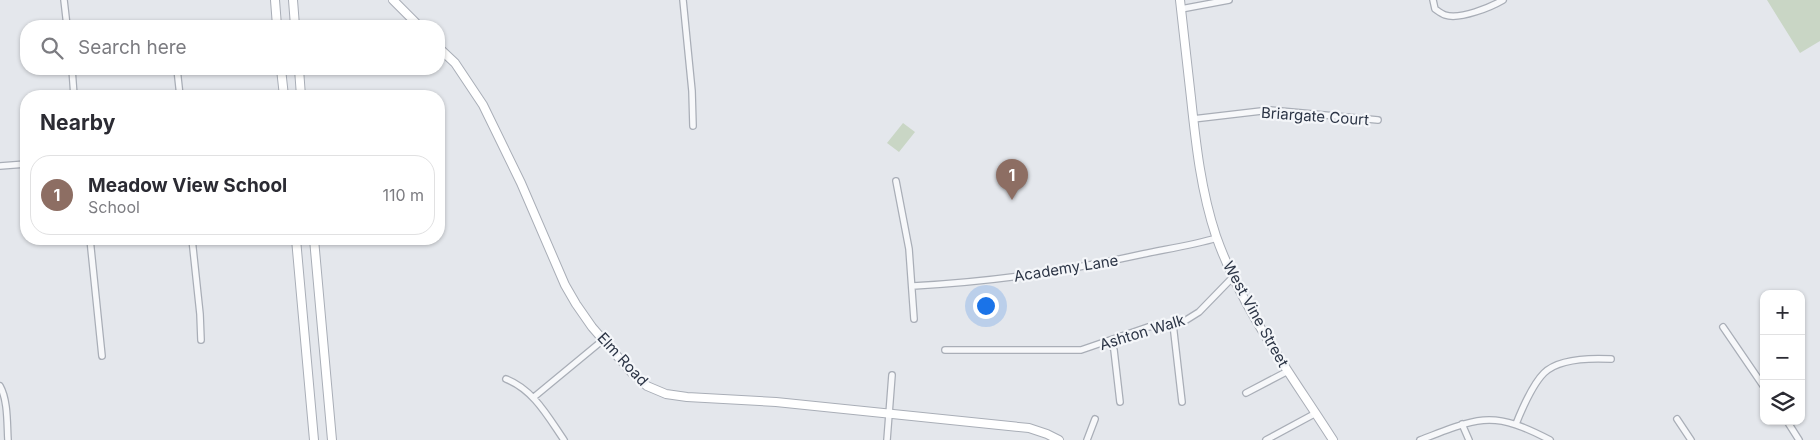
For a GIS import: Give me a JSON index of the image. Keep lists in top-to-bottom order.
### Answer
{
  "streets": {
    "main road": ["West Vine Street", "Elm Road"],
    "street": ["Briargate Court", "Academy Lane", "Ashton Walk"]
  },
  "crossings": [
    ["Briargate Court", "West Vine Street"],
    ["Academy Lane", "West Vine Street"],
    ["West Vine Street", "Ashton Walk"]
  ],
  "page": {
    "search": "Search here",
    "heading": "Nearby",
    "list": [
      {
        "mark": "1",
        "name": "Meadow View School",
        "note": "School",
        "value": "110 m"
      }
    ],
    "pins": "1",
    "map_buttons": ["+", "−"]
  }
}
